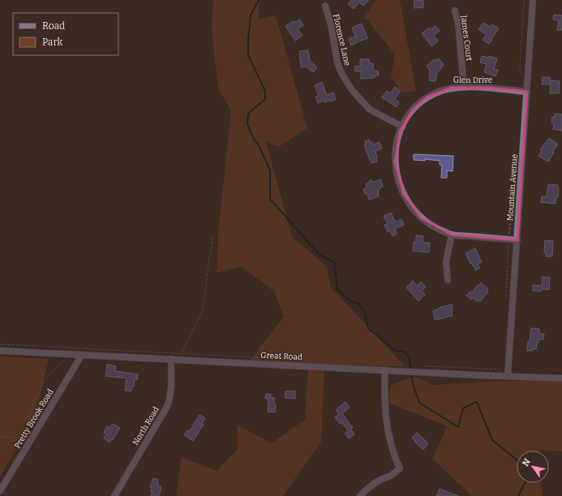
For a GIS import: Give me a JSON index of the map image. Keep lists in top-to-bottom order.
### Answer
{
  "streets": {
    "street": [
      "James Court",
      "Florence Lane",
      "Glen Drive",
      "Mountain Avenue",
      "Great Road",
      "Pretty Brook Road",
      "North Road"
    ]
  },
  "crossings": [
    ["James Court", "Glen Drive"],
    ["Florence Lane", "Glen Drive"],
    ["Glen Drive", "Mountain Avenue"],
    ["Mountain Avenue", "Great Road"],
    ["Great Road", "Pretty Brook Road"],
    ["Great Road", "North Road"]
  ],
  "legend": ["Road", "Park"],
  "north": "top left"
}
